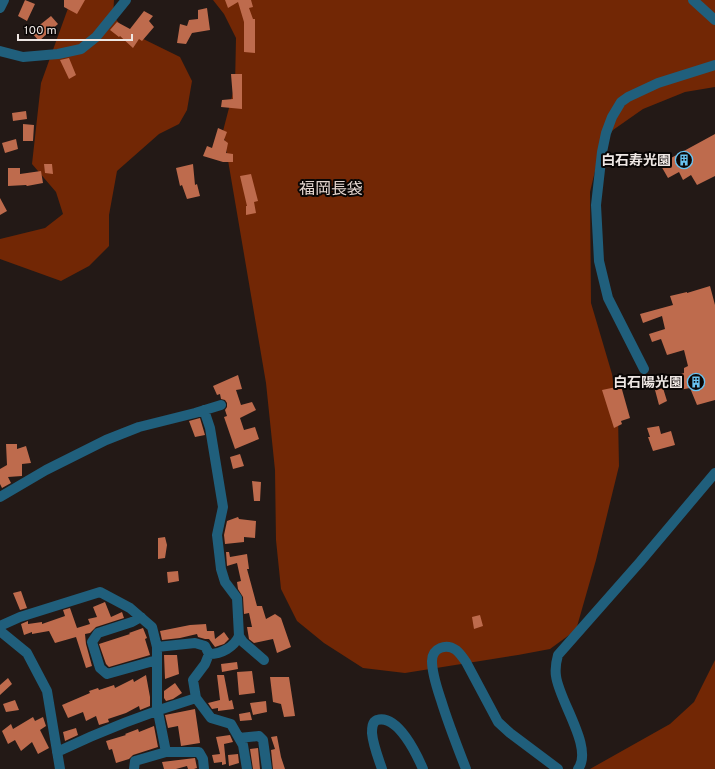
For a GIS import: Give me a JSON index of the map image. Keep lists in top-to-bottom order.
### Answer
{
  "districts": ["福岡長袋"],
  "places": {
    "building": ["白石寿光園", "白石陽光園"]
  },
  "scale_bar": "100 m"
}
